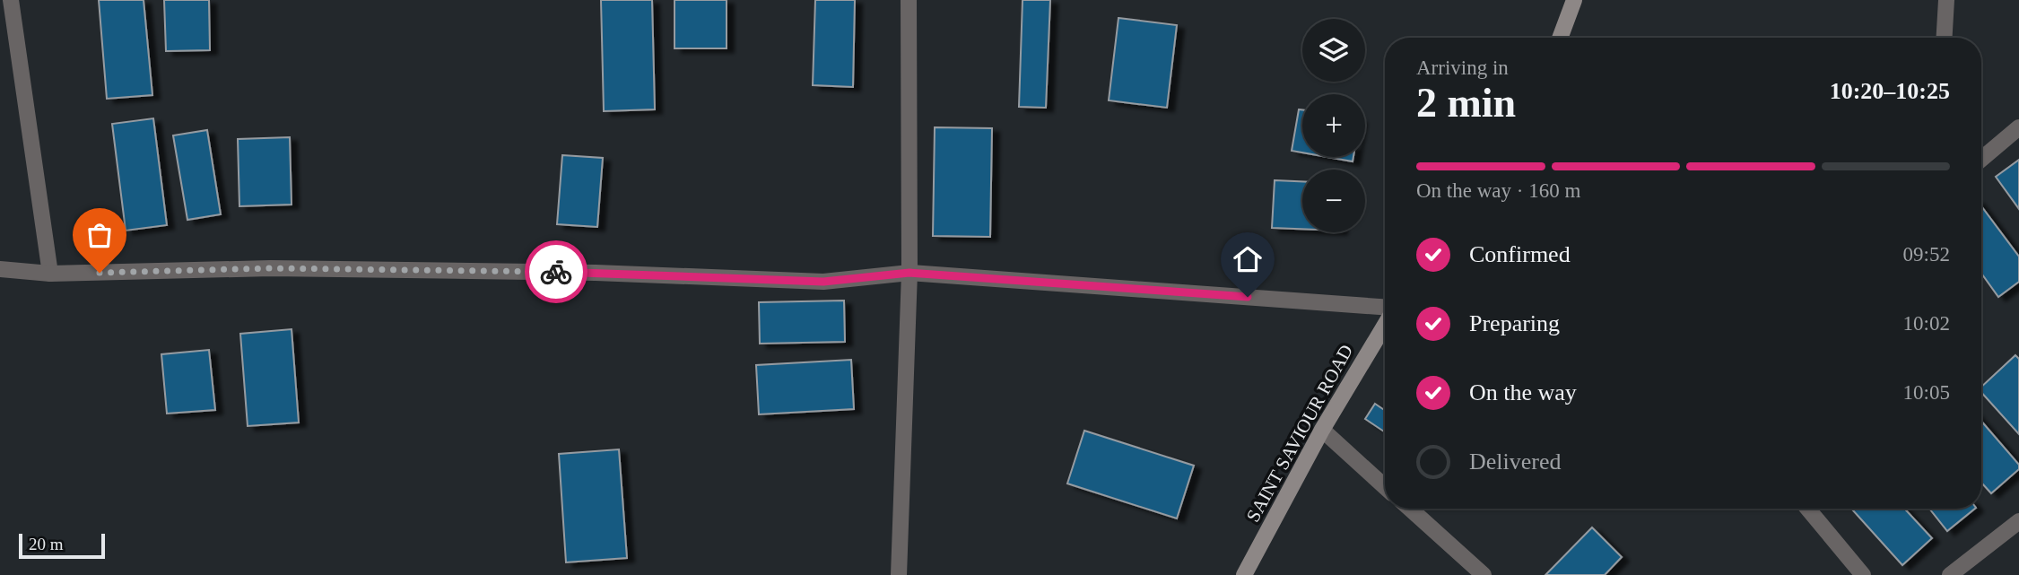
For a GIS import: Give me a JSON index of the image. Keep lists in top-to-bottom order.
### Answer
{
  "streets": {
    "street": ["SAINT SAVIOUR ROAD"]
  },
  "scale_bar": "20 m",
  "page": {
    "map_buttons": ["+", "−"],
    "heading": ["2 min", "Arriving in", "10:20–10:25"],
    "bar": "On the way · 160 m",
    "list": [
      ["Confirmed", "09:52"],
      ["Preparing", "10:02"],
      ["On the way", "10:05"],
      "Delivered"
    ],
    "scale": "20 m"
  }
}
